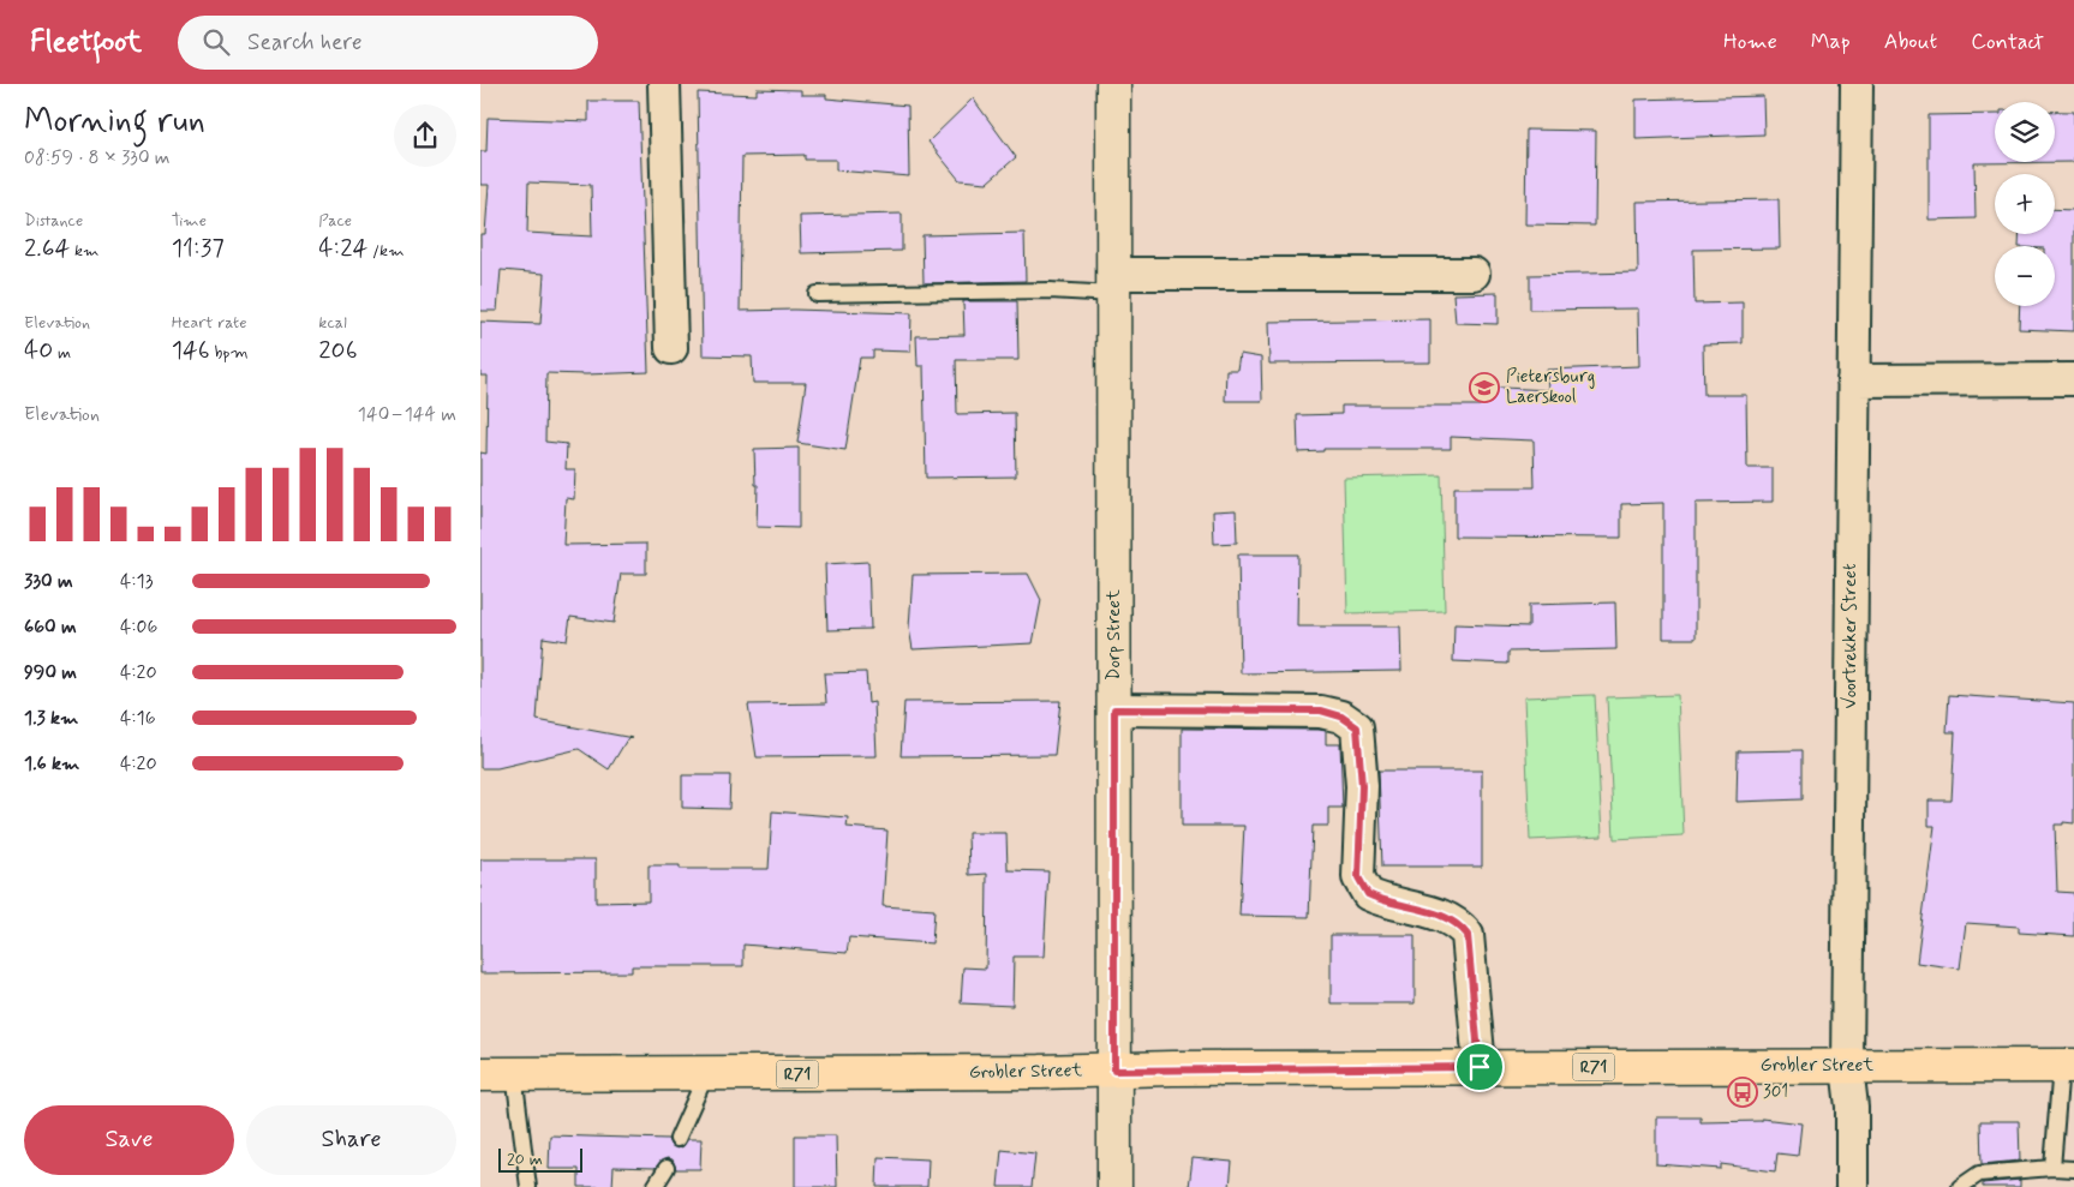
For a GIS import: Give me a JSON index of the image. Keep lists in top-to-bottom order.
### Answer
{
  "streets": {
    "main road": ["Grobler Street", "R71"],
    "street": ["Dorp Street", "Voortrekker Street"]
  },
  "crossings": [
    ["Dorp Street", "Grobler Street"],
    ["Voortrekker Street", "Grobler Street"]
  ],
  "places": {
    "school or university": ["Pietersburg Laerskool"],
    "bus stop": ["301"]
  },
  "scale_bar": "20 m",
  "page": {
    "header": "Fleetfoot",
    "search": "Search here",
    "nav": [
      "Home",
      "Map",
      "About",
      "Contact"
    ],
    "heading": ["Morning run", "08:59 · 8 × 330 m"],
    "map_buttons": ["+", "−"],
    "stats": [
      ["Distance", "2.64 km"],
      ["Time", "11:37"],
      ["Pace", "4:24 /km"],
      ["Elevation", "40 m"],
      ["Heart rate", "146 bpm"],
      ["kcal", "206"]
    ],
    "chart": ["Elevation", "140–144 m"],
    "list": [
      {
        "name": "330 m",
        "note": "4:13"
      },
      {
        "name": "660 m",
        "note": "4:06"
      },
      {
        "name": "990 m",
        "note": "4:20"
      },
      {
        "name": "1.3 km",
        "note": "4:16"
      },
      {
        "name": "1.6 km",
        "note": "4:20"
      }
    ],
    "buttons": ["Save", "Share"],
    "scale": "20 m"
  }
}
